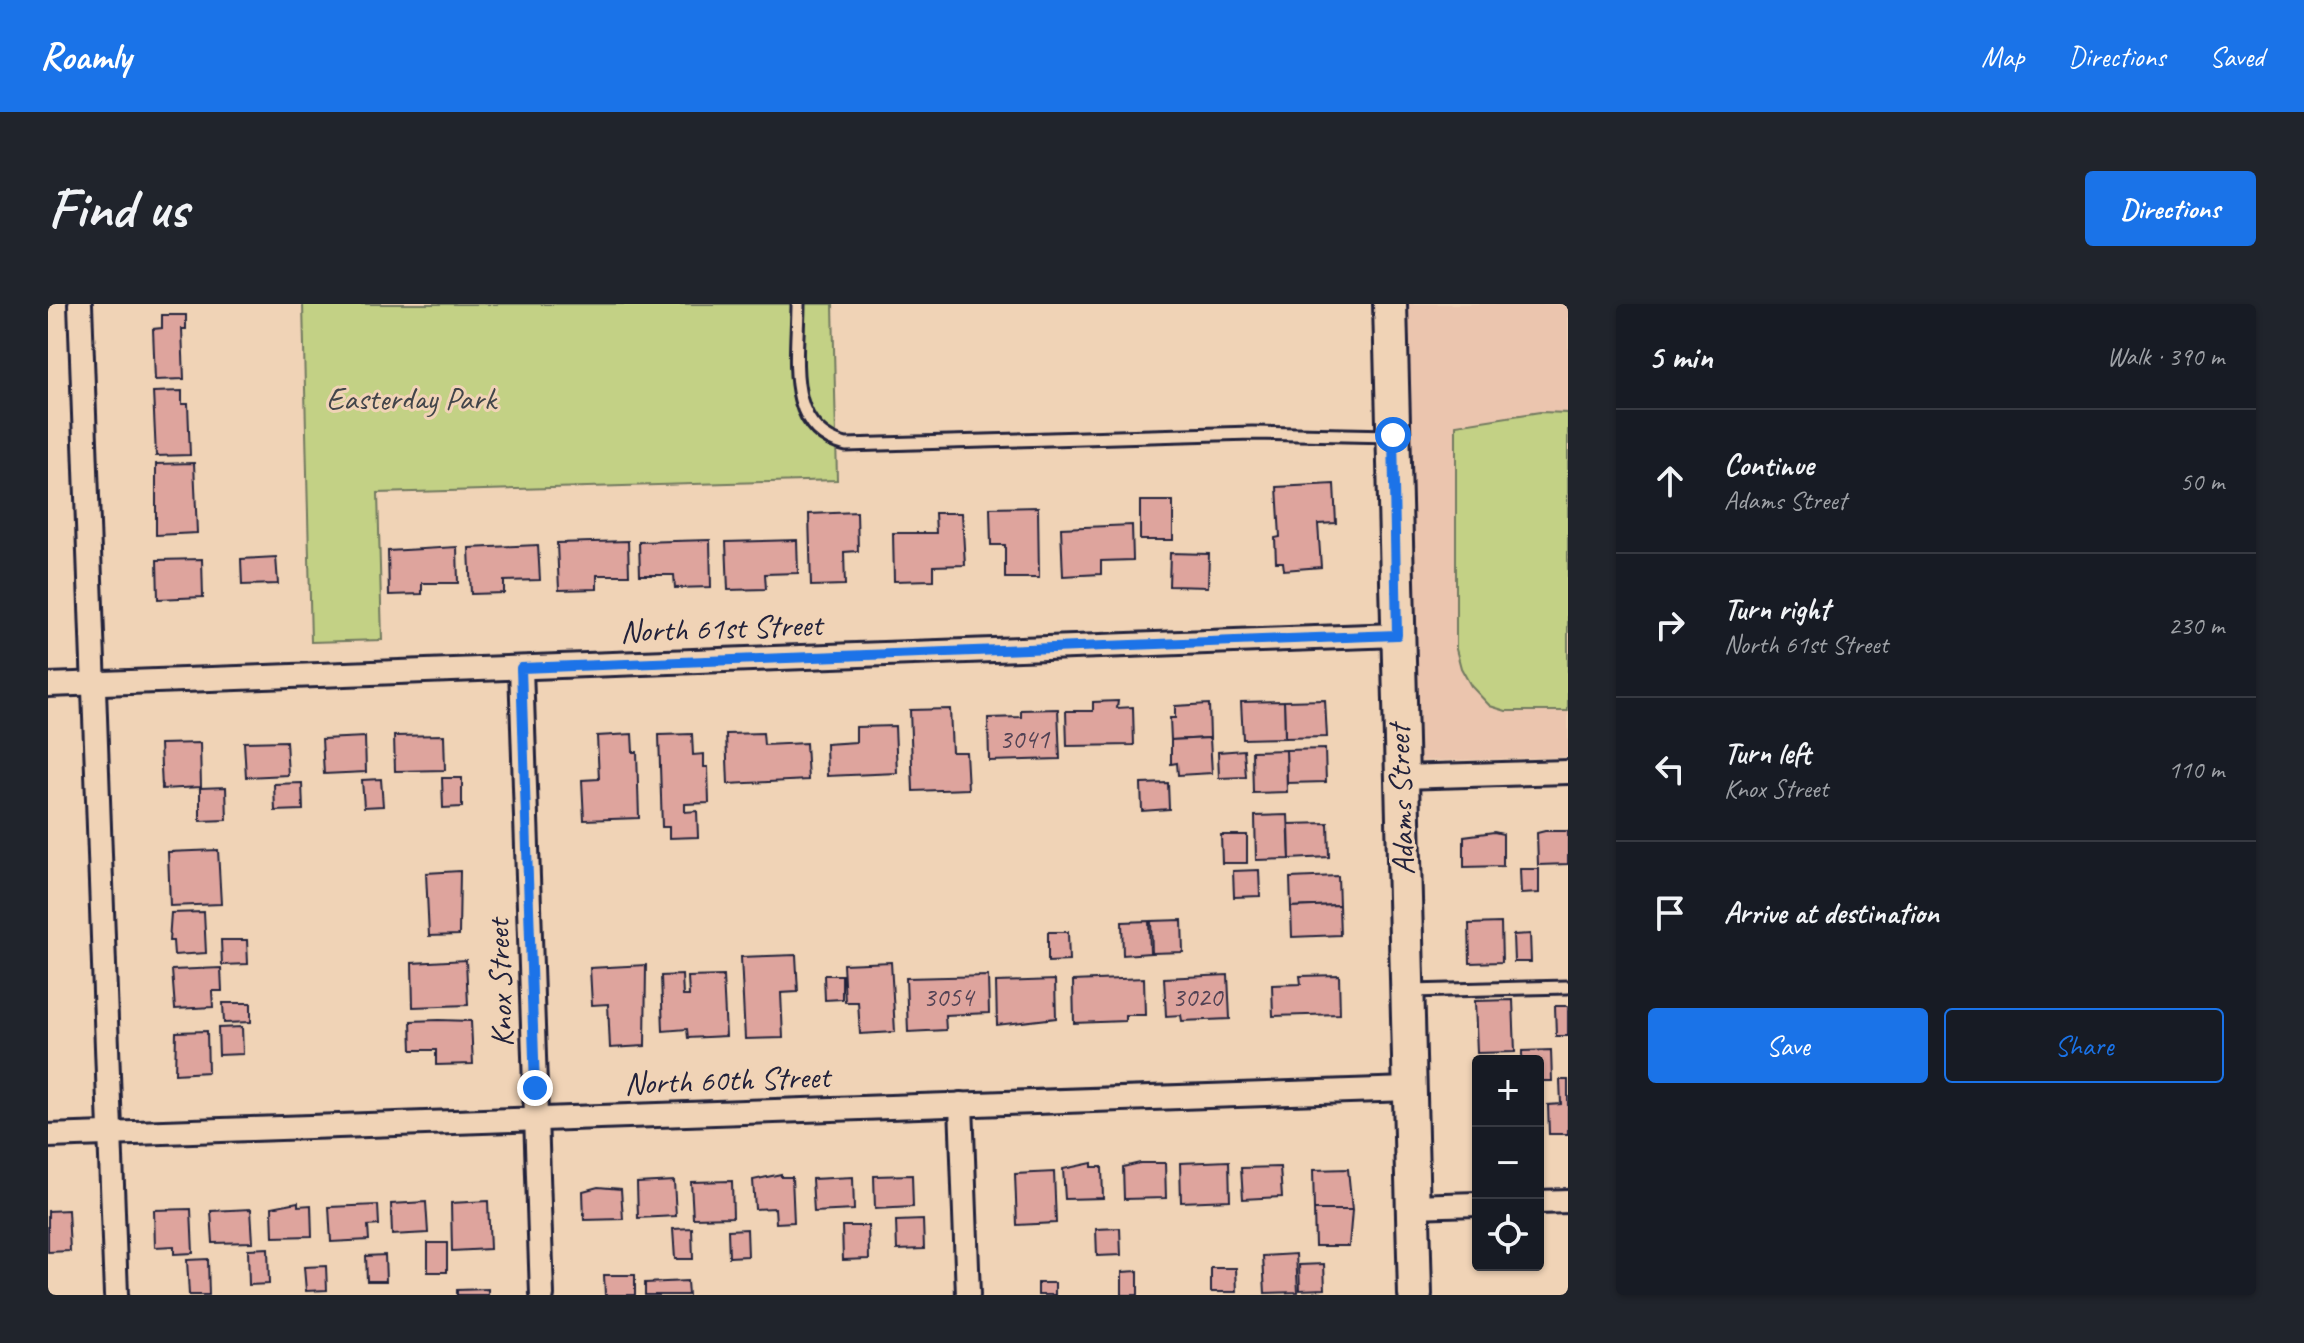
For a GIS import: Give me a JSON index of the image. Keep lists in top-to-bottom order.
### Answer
{
  "streets": {
    "main road": ["Adams Street"],
    "street": ["North 61st Street", "Knox Street", "North 60th Street"]
  },
  "crossings": [
    ["North 61st Street", "Adams Street"],
    ["North 61st Street", "Knox Street"],
    ["Adams Street", "North 60th Street"],
    ["Knox Street", "North 60th Street"]
  ],
  "parks": ["Easterday Park"],
  "house_numbers": ["3041", "3054", "3020"],
  "page": {
    "header": "Roamly",
    "nav": ["Map", "Directions", "Saved"],
    "buttons": [
      "Directions",
      ["Save", "Share"]
    ],
    "title": "Find us",
    "heading": ["5 min", "Walk · 390 m"],
    "list": [
      ["Continue", "Adams Street", "50 m"],
      ["Turn right", "North 61st Street", "230 m"],
      ["Turn left", "Knox Street", "110 m"],
      "Arrive at destination"
    ],
    "map_buttons": ["+", "−"]
  }
}
